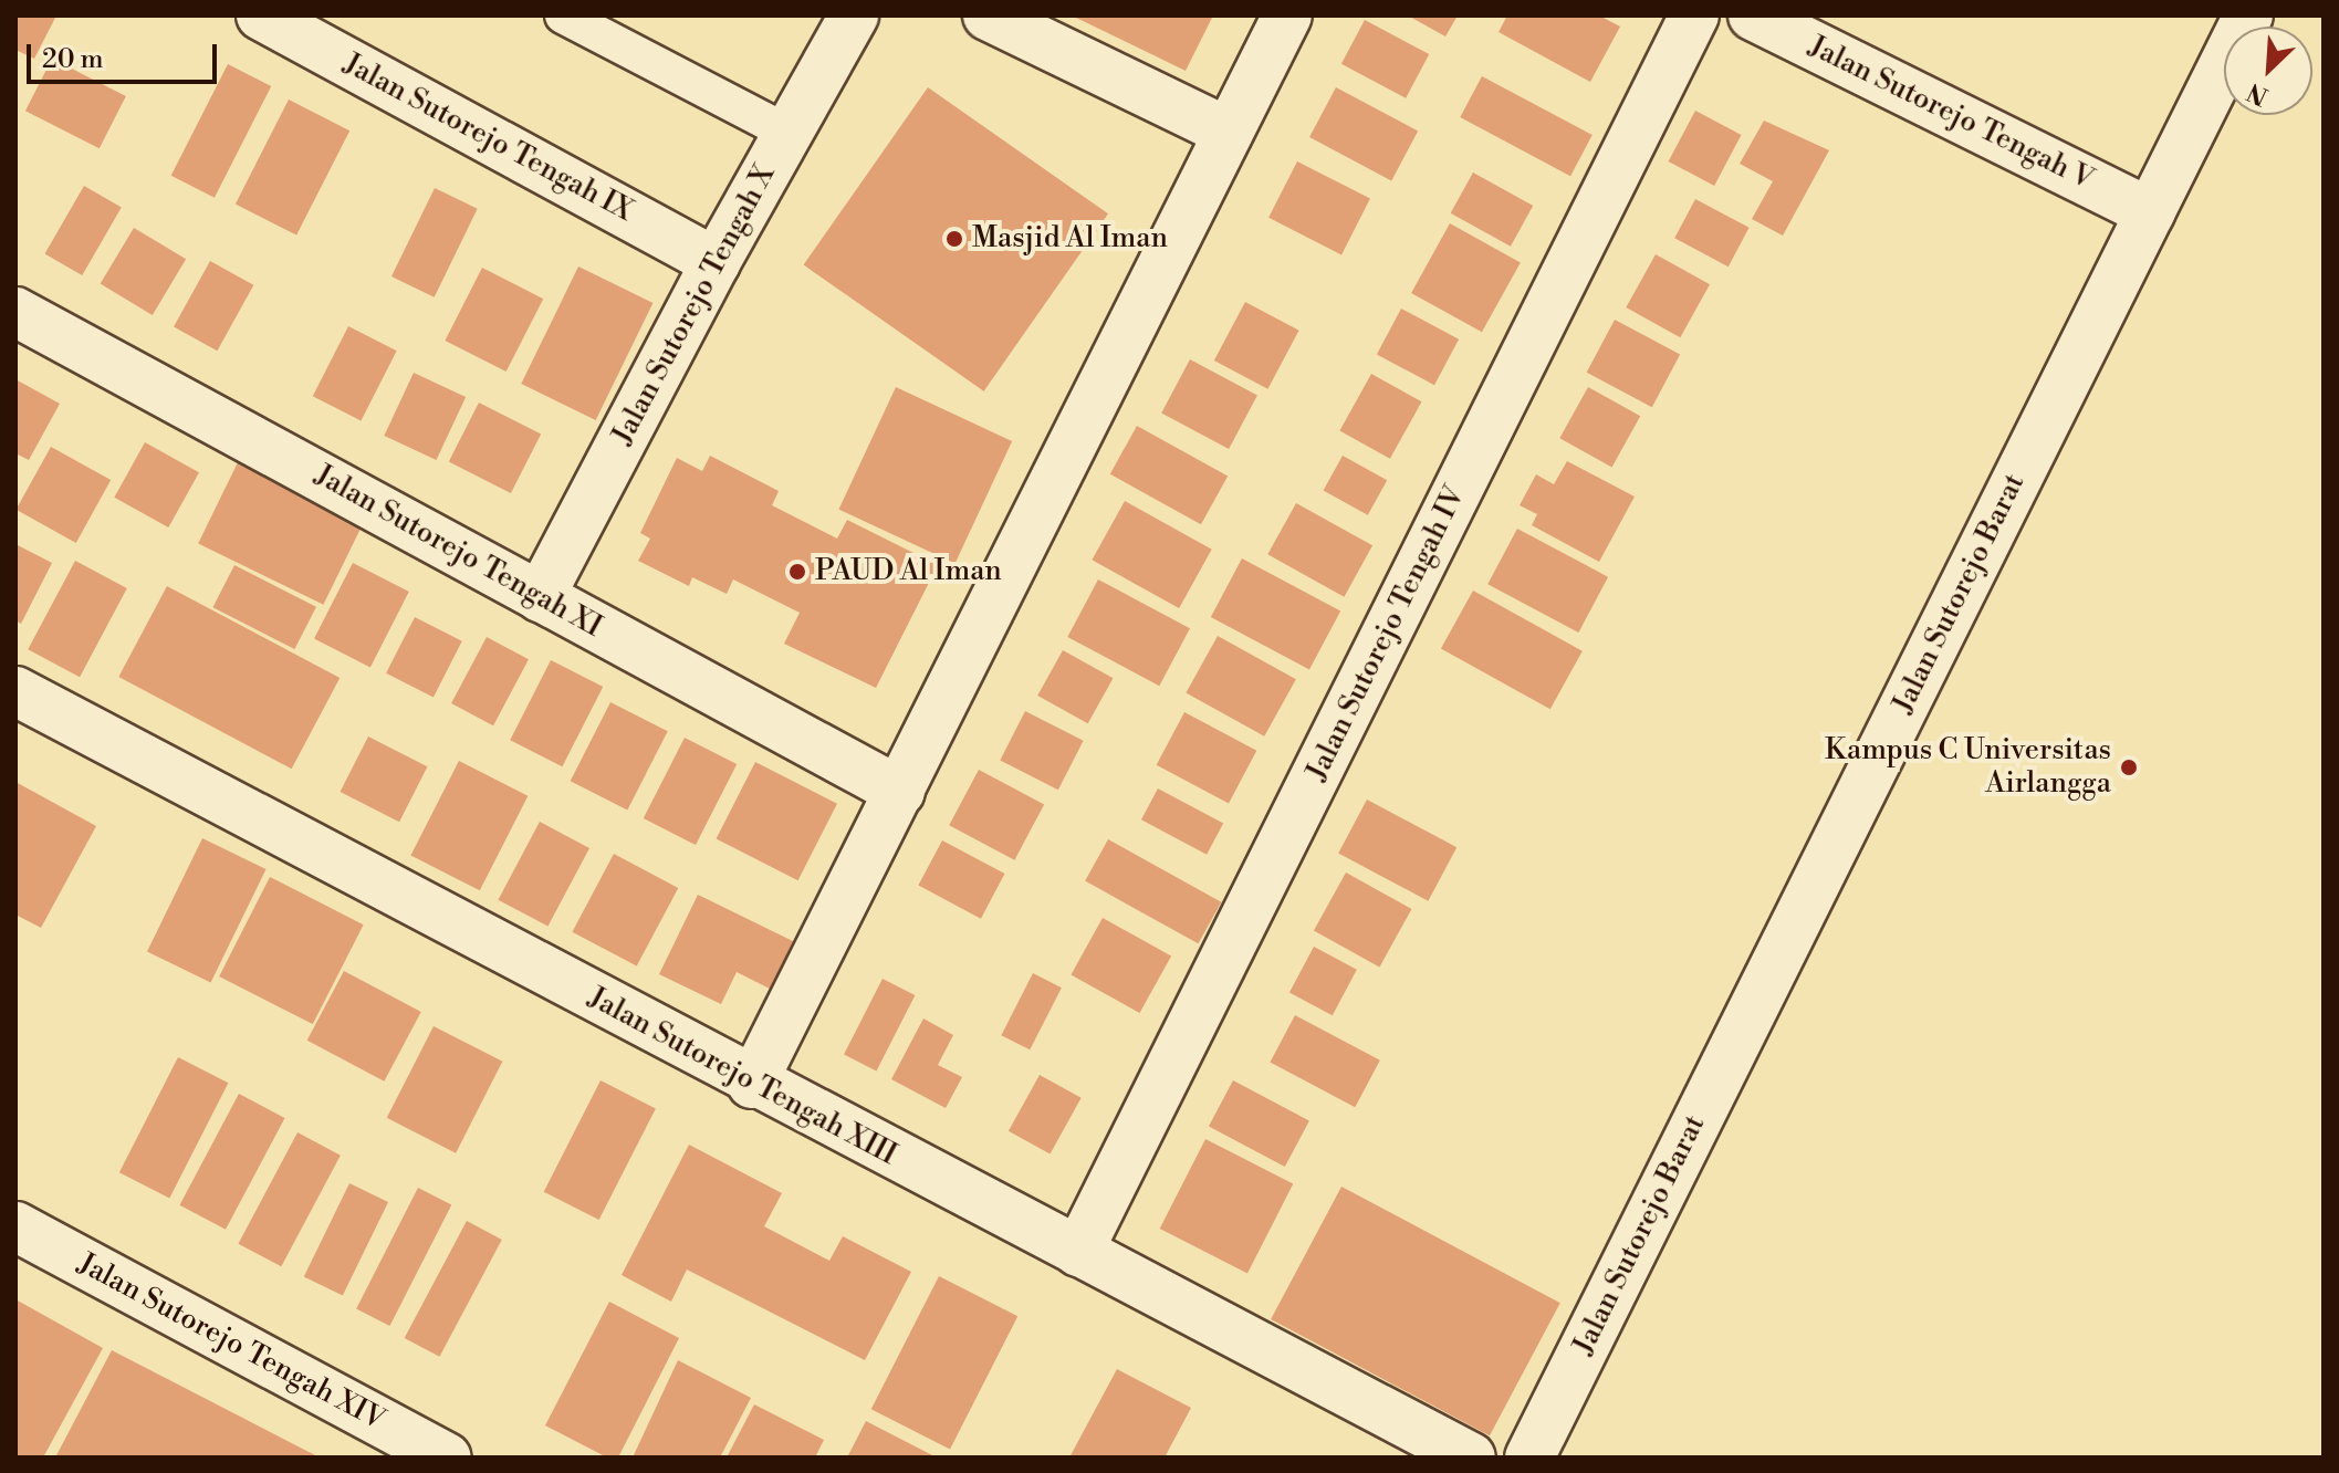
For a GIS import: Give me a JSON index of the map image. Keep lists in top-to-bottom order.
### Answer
{
  "streets": {
    "street": [
      "Jalan Sutorejo Tengah V",
      "Jalan Sutorejo Tengah IX",
      "Jalan Sutorejo Tengah X",
      "Jalan Sutorejo Tengah XI",
      "Jalan Sutorejo Barat",
      "Jalan Sutorejo Tengah IV",
      "Jalan Sutorejo Tengah XIII",
      "Jalan Sutorejo Tengah XIV"
    ]
  },
  "crossings": [
    ["Jalan Sutorejo Tengah V", "Jalan Sutorejo Barat"],
    ["Jalan Sutorejo Tengah IX", "Jalan Sutorejo Tengah X"],
    ["Jalan Sutorejo Tengah X", "Jalan Sutorejo Tengah XI"],
    ["Jalan Sutorejo Tengah IV", "Jalan Sutorejo Tengah XIII"]
  ],
  "places": ["Masjid Al Iman", "PAUD Al Iman", "Kampus C Universitas Airlangga"],
  "scale_bar": "20 m",
  "north": "bottom left"
}
